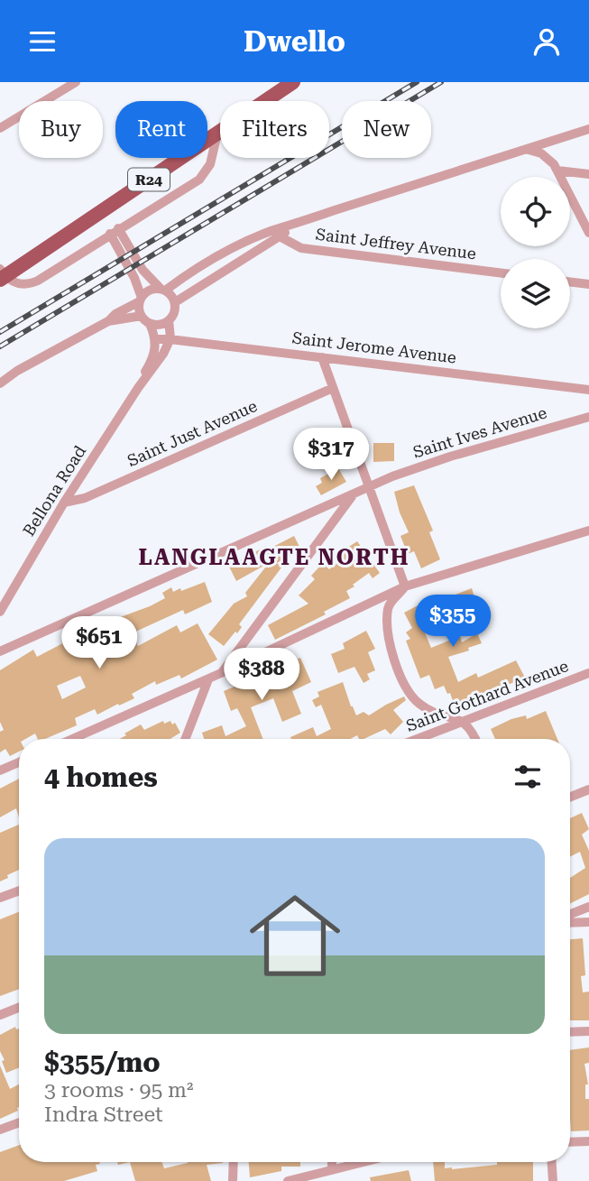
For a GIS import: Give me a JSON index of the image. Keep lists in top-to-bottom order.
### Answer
{
  "streets": {
    "main road": ["R24"],
    "street": [
      "Saint Jeffrey Avenue",
      "Saint Jerome Avenue",
      "Saint Ives Avenue",
      "Saint Just Avenue",
      "Bellona Road",
      "Saint Gothard Avenue"
    ]
  },
  "crossings": [
    ["Saint Jerome Avenue", "Bellona Road"],
    ["Saint Just Avenue", "Bellona Road"]
  ],
  "districts": ["LANGLAAGTE NORTH"],
  "page": {
    "header": "Dwello",
    "chip": [
      "Buy",
      "Rent",
      "Filters",
      "New"
    ],
    "price": [
      "$317",
      "$355",
      "$651",
      "$388"
    ],
    "heading": "4 homes",
    "list": [
      {
        "name": "$355/mo",
        "note": "3 rooms · 95 m² · Indra Street"
      }
    ]
  }
}
